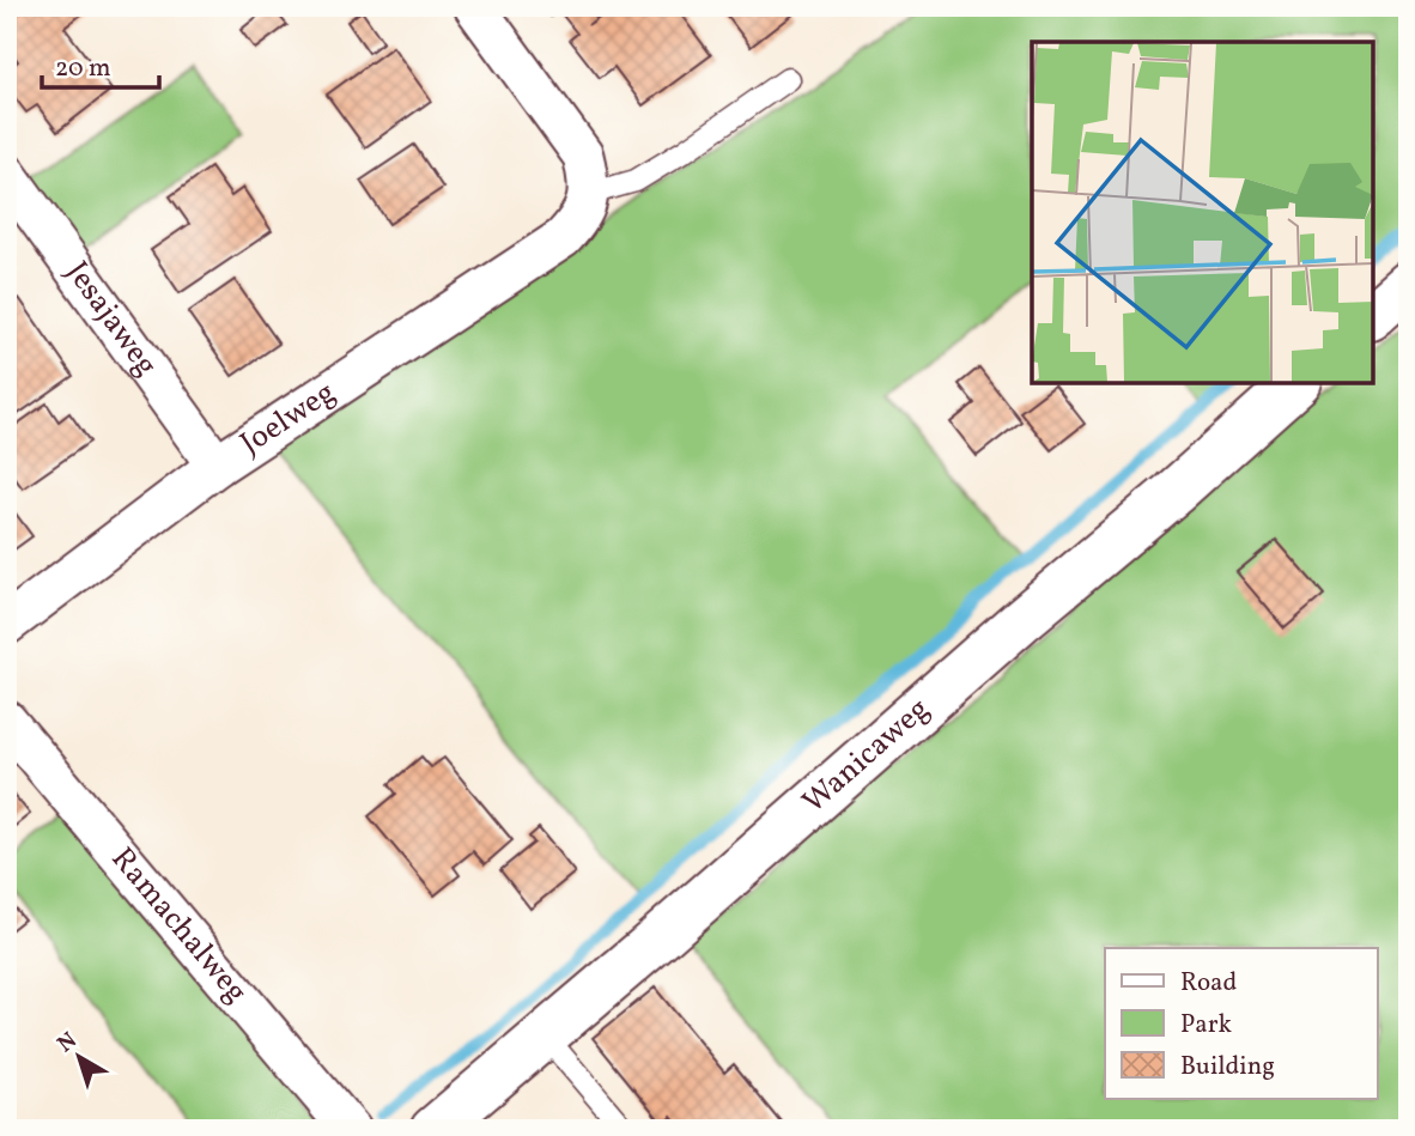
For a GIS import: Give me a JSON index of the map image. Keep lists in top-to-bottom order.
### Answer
{
  "streets": {
    "street": [
      "Jesajaweg",
      "Joelweg",
      "Wanicaweg",
      "Ramachalweg"
    ]
  },
  "crossings": [
    ["Jesajaweg", "Joelweg"]
  ],
  "legend": ["Road", "Park", "Building"],
  "scale_bar": "20 m",
  "north": "top left"
}
